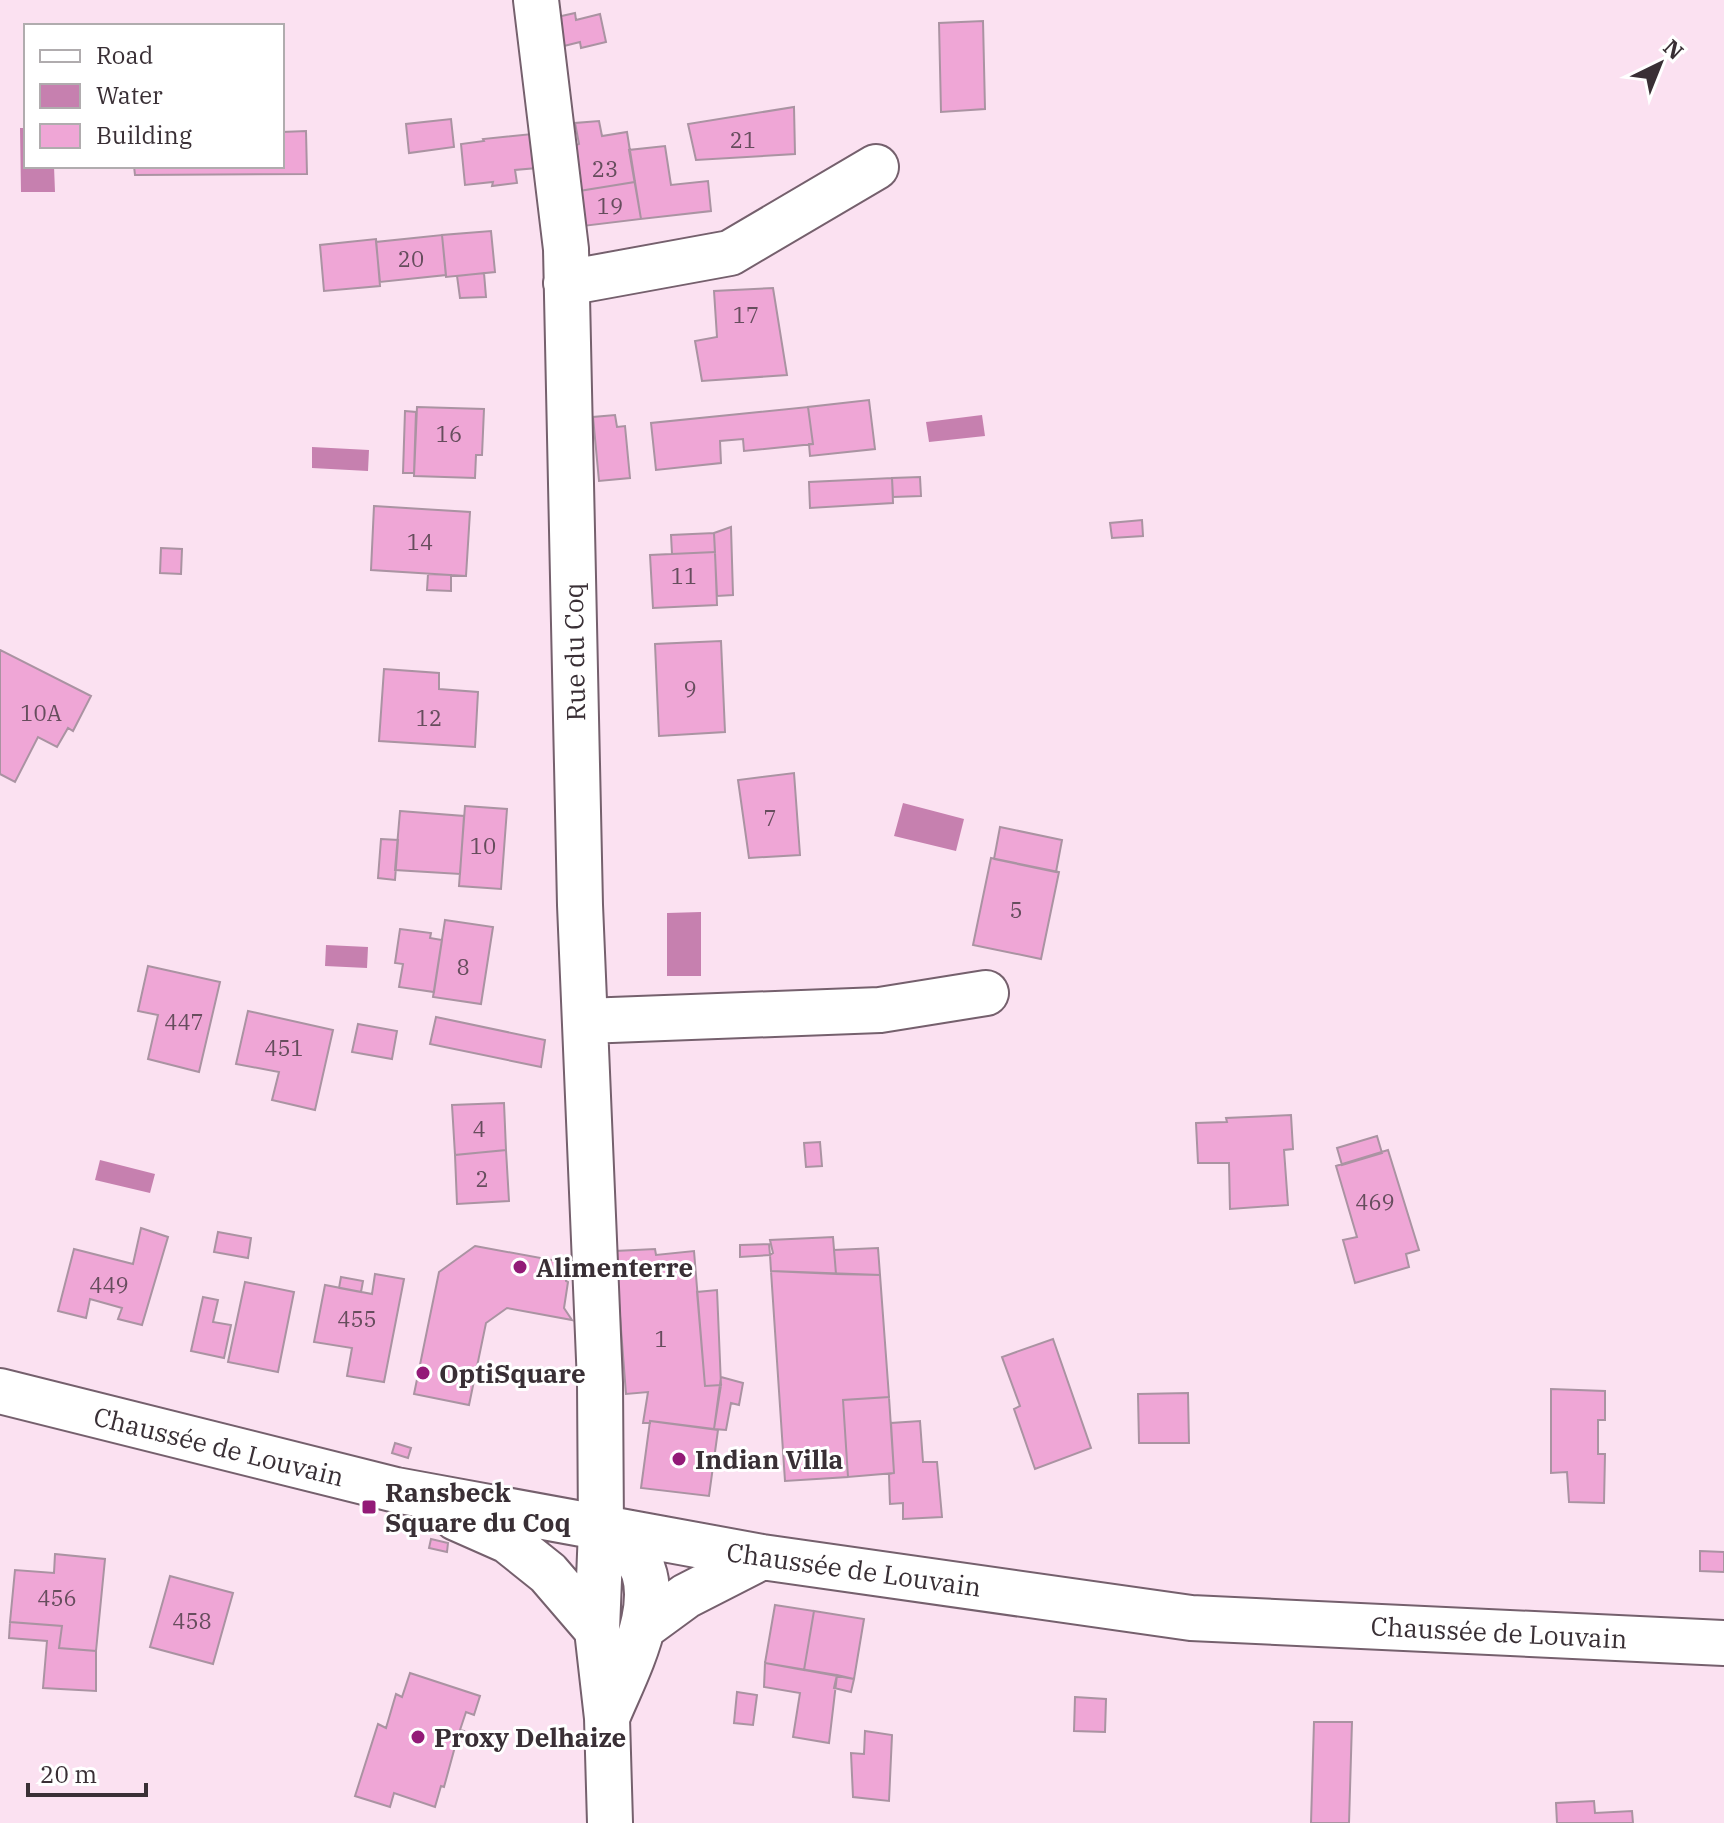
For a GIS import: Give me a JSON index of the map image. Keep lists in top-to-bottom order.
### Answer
{
  "streets": {
    "street": ["Rue du Coq", "Chaussée de Louvain"]
  },
  "crossings": [
    ["Rue du Coq", "Chaussée de Louvain"]
  ],
  "places": {
    "other": [
      "Alimenterre",
      "OptiSquare",
      "Indian Villa",
      "Proxy Delhaize"
    ],
    "transit": ["Ransbeck Square du Coq"]
  },
  "house_numbers": [
    "21",
    "23",
    "19",
    "20",
    "17",
    "16",
    "14",
    "11",
    "9",
    "10A",
    "12",
    "7",
    "10",
    "5",
    "8",
    "447",
    "451",
    "4",
    "2",
    "469",
    "449",
    "455",
    "1",
    "456",
    "458"
  ],
  "legend": ["Road", "Water", "Building"],
  "scale_bar": "20 m",
  "north": "top right"
}
